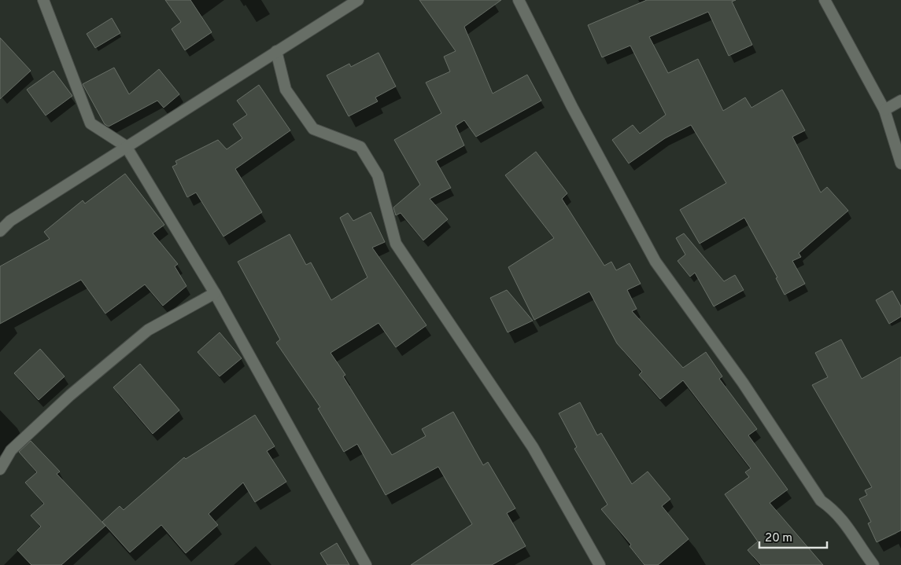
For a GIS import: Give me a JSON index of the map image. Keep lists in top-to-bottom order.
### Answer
{
  "scale_bar": "20 m"
}
